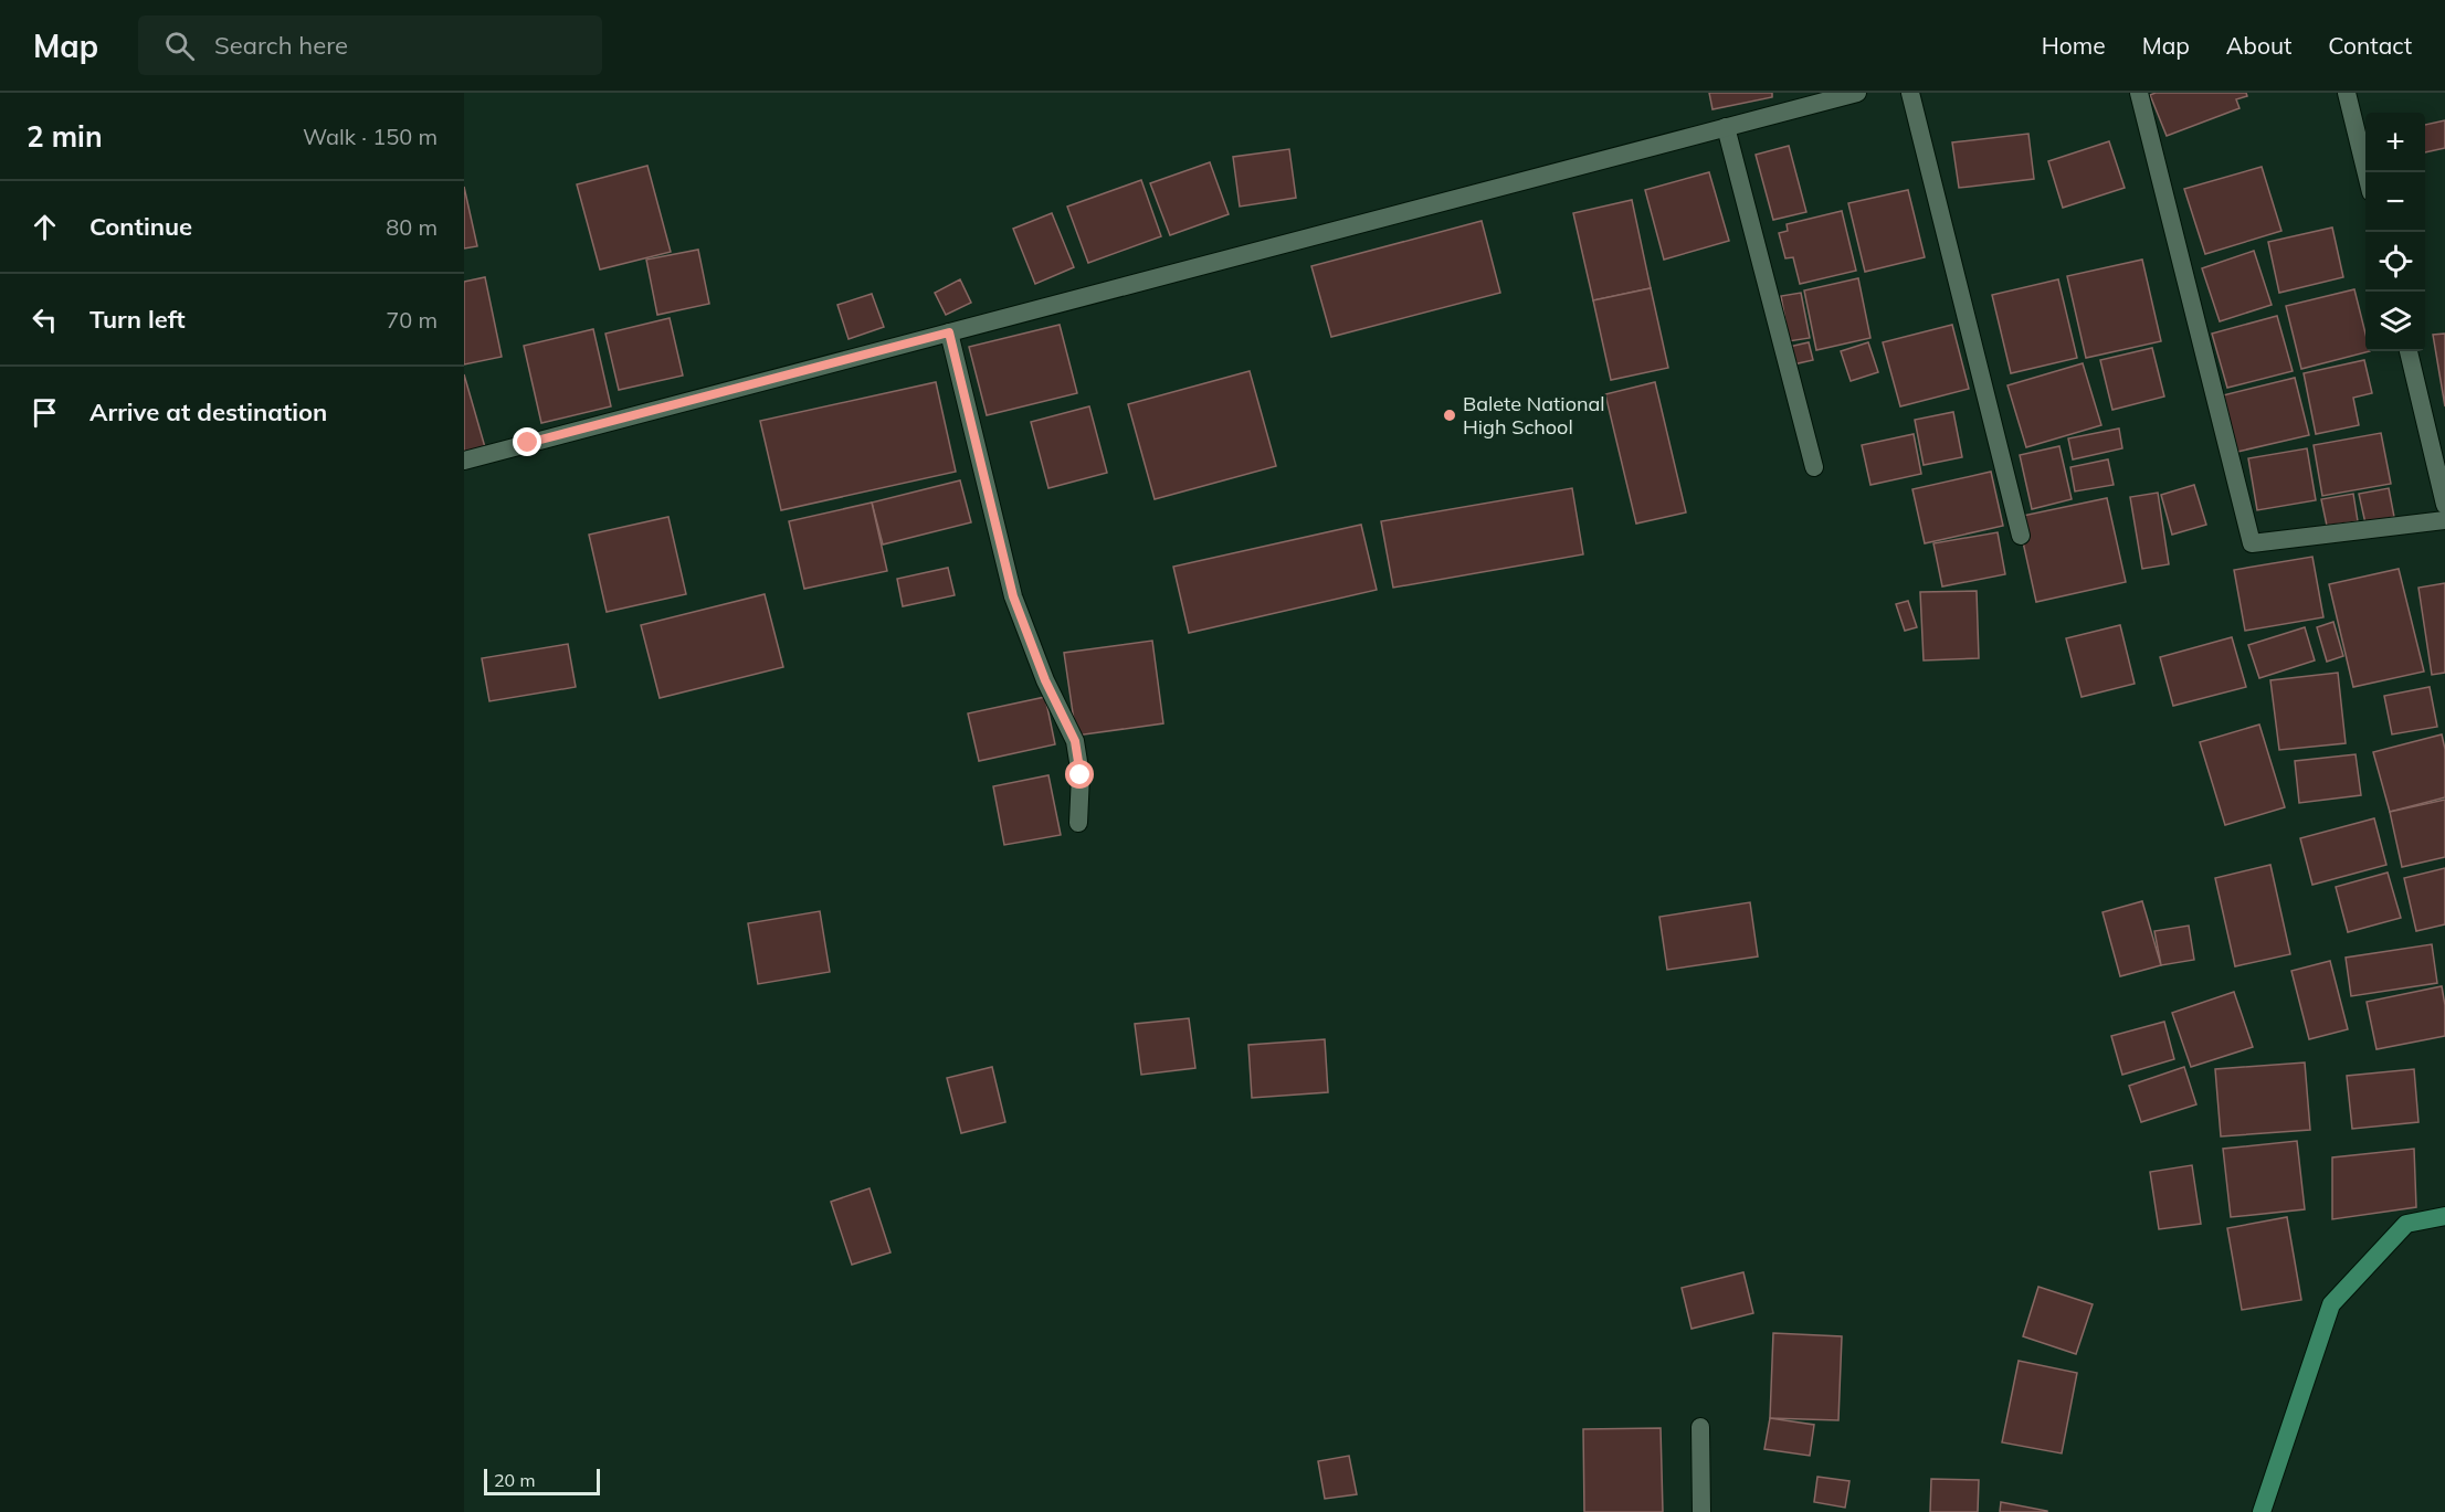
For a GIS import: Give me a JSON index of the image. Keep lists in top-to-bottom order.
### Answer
{
  "places": ["Balete National High School"],
  "scale_bar": "20 m",
  "page": {
    "header": "Map",
    "search": "Search here",
    "nav": [
      "Home",
      "Map",
      "About",
      "Contact"
    ],
    "heading": ["2 min", "Walk · 150 m"],
    "map_buttons": ["+", "−"],
    "list": [
      ["Continue", "80 m"],
      ["Turn left", "70 m"],
      "Arrive at destination"
    ],
    "scale": "20 m"
  }
}
